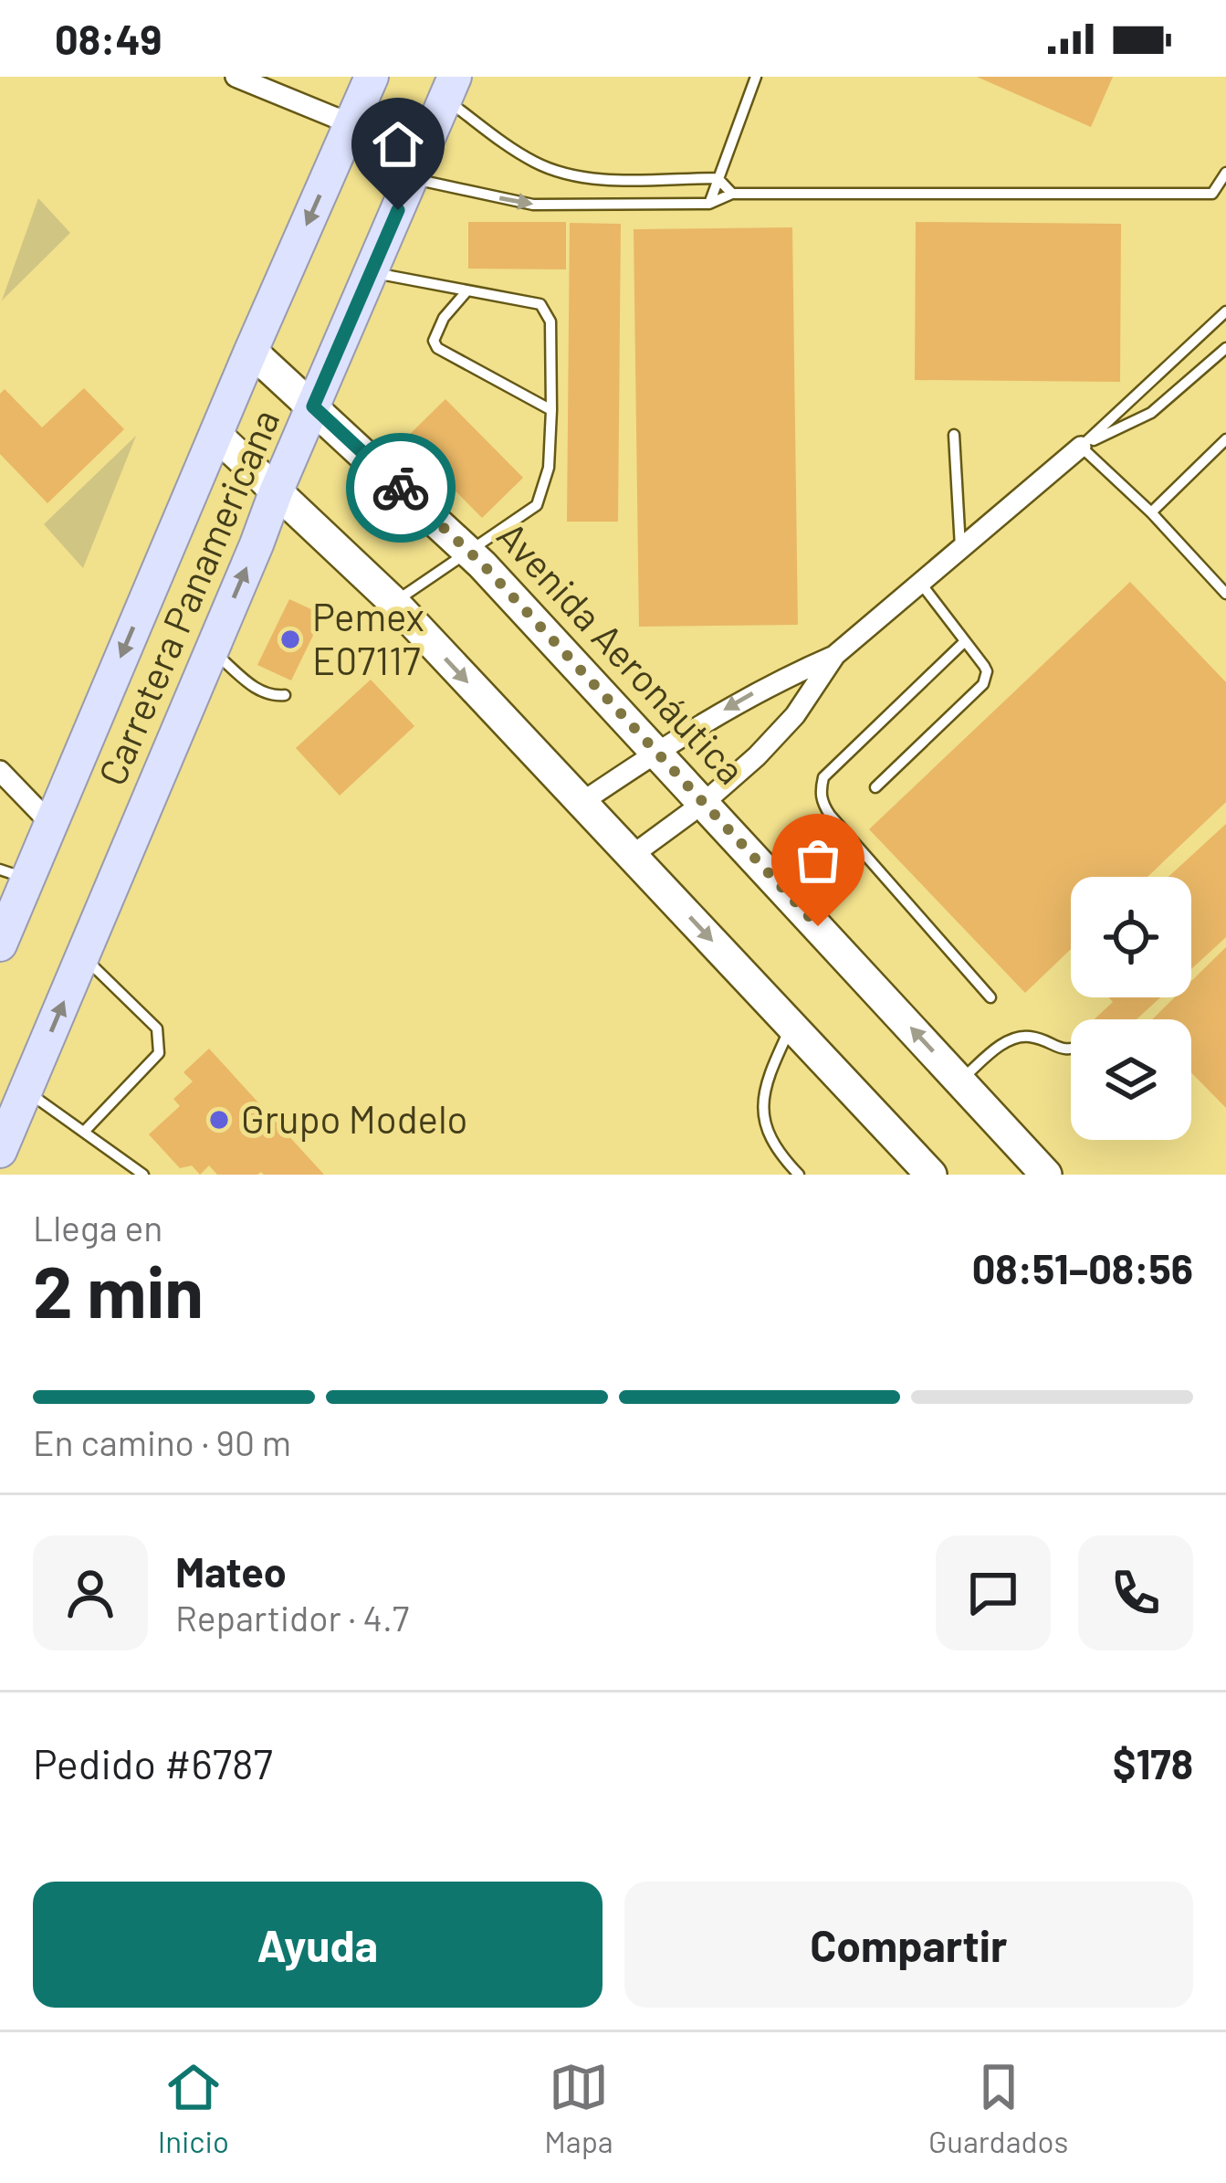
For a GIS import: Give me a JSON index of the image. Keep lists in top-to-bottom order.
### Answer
{
  "streets": {
    "main road": ["Carretera Panamericana", "Avenida Aeronáutica"]
  },
  "crossings": [
    ["Carretera Panamericana", "Avenida Aeronáutica"]
  ],
  "places": ["Pemex E07117", "Grupo Modelo"],
  "page": {
    "status": "08:49",
    "heading": ["2 min", "Llega en", "08:51–08:56"],
    "panel": [
      "Mateo",
      "Repartidor · 4.7",
      "Pedido #6787",
      "$178"
    ],
    "bar": "En camino · 90 m",
    "buttons": ["Ayuda", "Compartir"],
    "tabs": ["Inicio", "Mapa", "Guardados"]
  }
}
